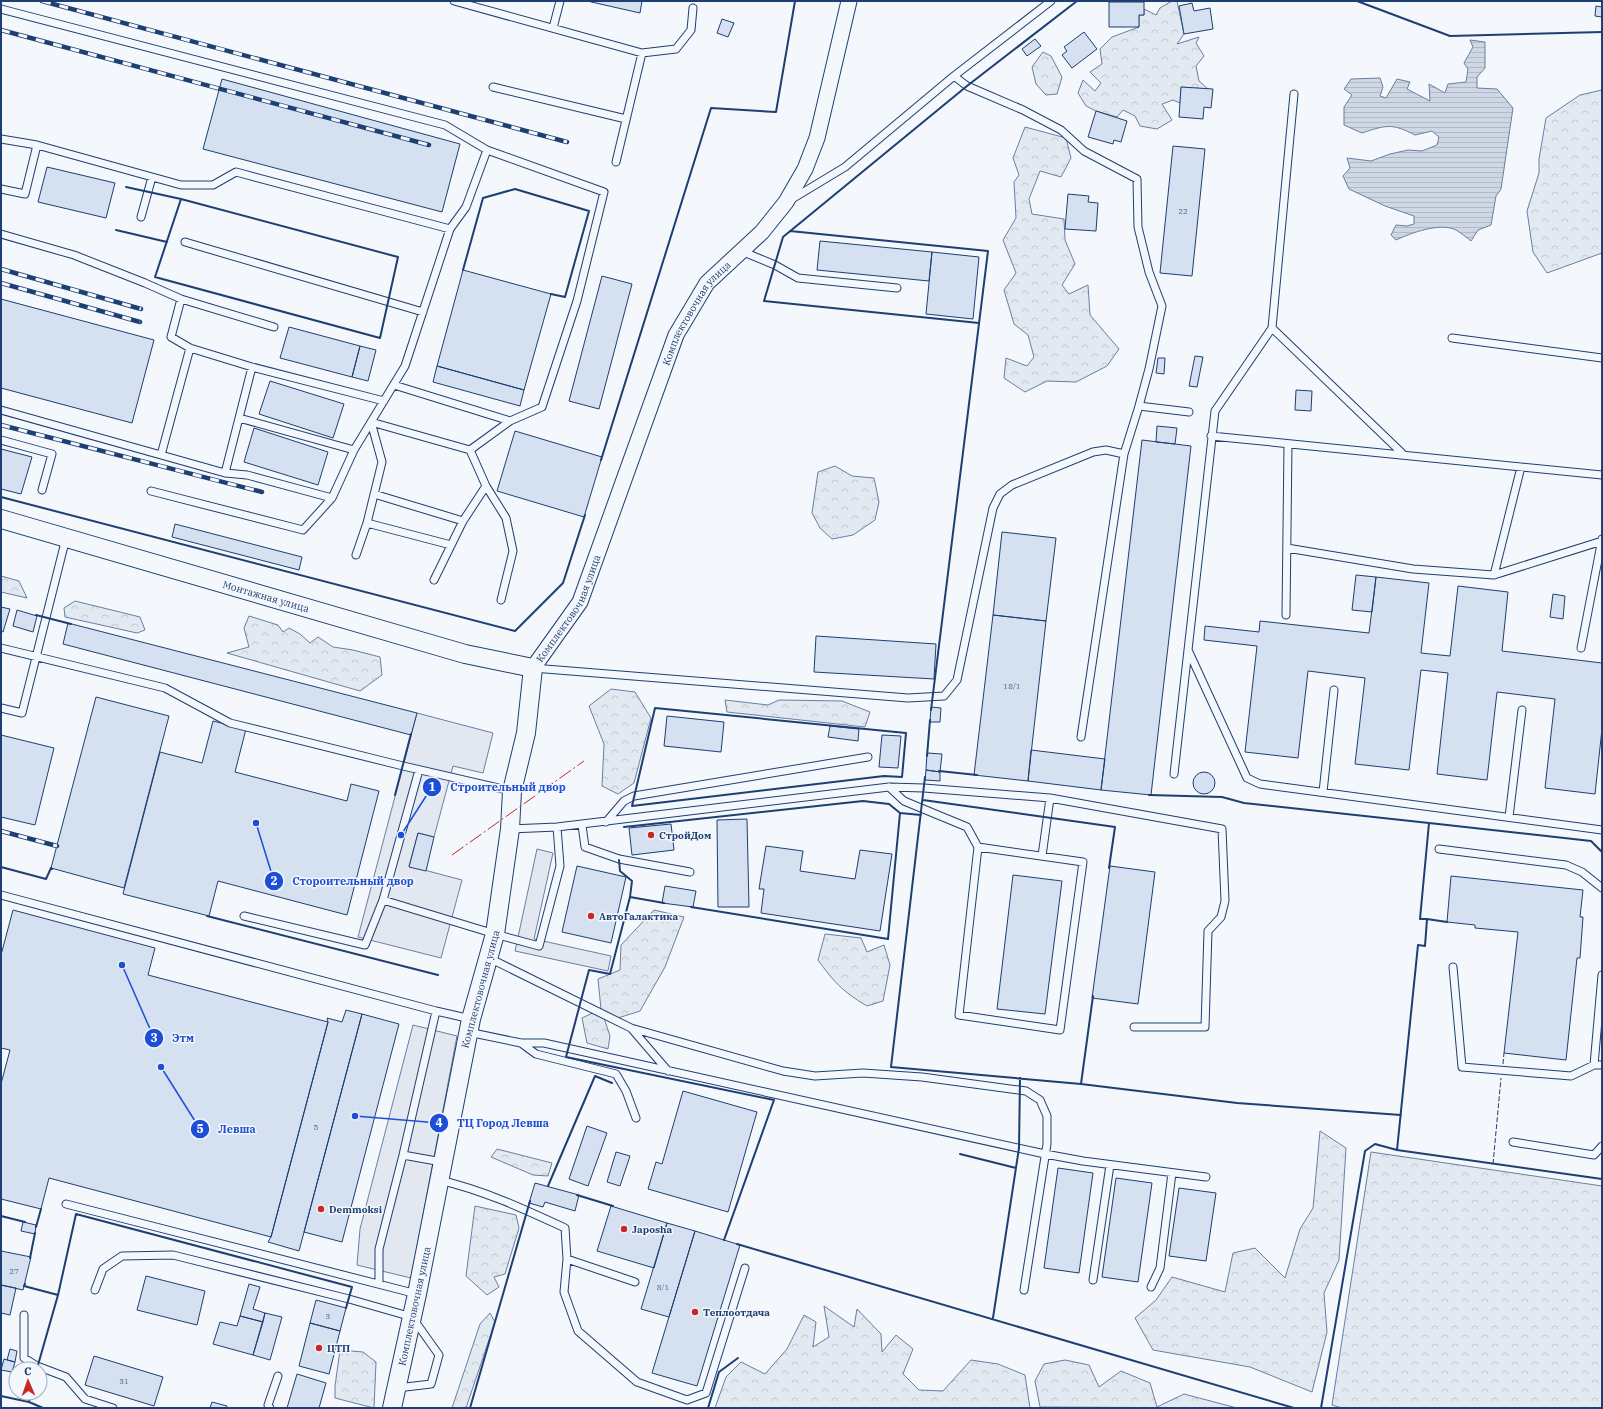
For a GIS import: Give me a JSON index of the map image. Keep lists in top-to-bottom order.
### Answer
{
  "streets": {
    "street": ["Комплектовочная улица", "Монтажная улица"]
  },
  "crossings": [
    ["Комплектовочная улица", "Монтажная улица"]
  ],
  "places": [
    "Стороительный двор",
    "Строительный двор",
    "СтройДом",
    "АвтоГалактика",
    "Этм",
    "Левша",
    "ТЦ Город Левша",
    "Demmoksi",
    "Japosha",
    "Теплоотдача",
    "ЦТП"
  ],
  "house_numbers": [
    "22",
    "18/1",
    "5",
    "27",
    "8/1",
    "3",
    "31"
  ],
  "north": "top"
}
